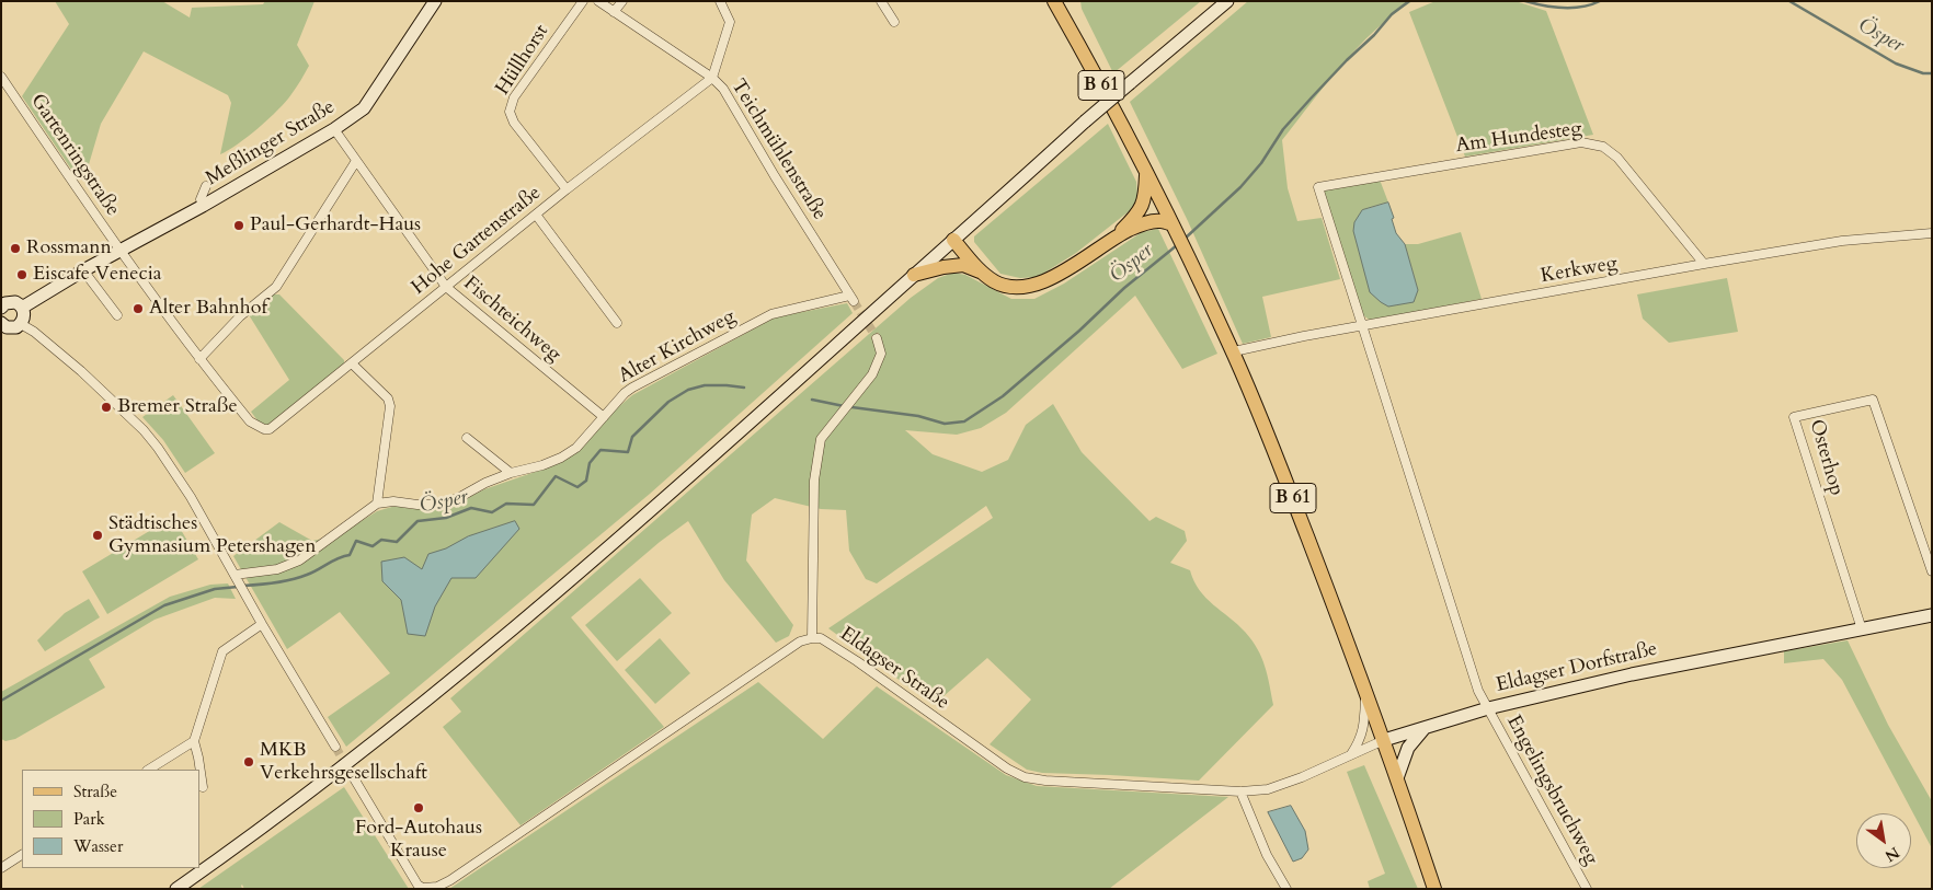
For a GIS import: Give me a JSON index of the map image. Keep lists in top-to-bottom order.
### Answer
{
  "streets": {
    "main road": ["B 61", "Meßlinger Straße", "Eldagser Dorfstraße"],
    "street": [
      "Hüllhorst",
      "Am Hundesteg",
      "Teichmühlenstraße",
      "Gartenringstraße",
      "Hohe Gartenstraße",
      "Kerkweg",
      "Fischteichweg",
      "Alter Kirchweg",
      "Osterhop",
      "Eldagser Straße",
      "Engelingsbruchweg"
    ]
  },
  "crossings": [
    ["Hüllhorst", "Hohe Gartenstraße"],
    ["B 61", "Kerkweg"],
    ["B 61", "Eldagser Dorfstraße"],
    ["Am Hundesteg", "Kerkweg"],
    ["Am Hundesteg", "Engelingsbruchweg"],
    ["Meßlinger Straße", "Gartenringstraße"],
    ["Meßlinger Straße", "Fischteichweg"],
    ["Teichmühlenstraße", "Hohe Gartenstraße"],
    ["Teichmühlenstraße", "Alter Kirchweg"],
    ["Gartenringstraße", "Hohe Gartenstraße"],
    ["Hohe Gartenstraße", "Fischteichweg"],
    ["Kerkweg", "Engelingsbruchweg"],
    ["Fischteichweg", "Alter Kirchweg"],
    ["Osterhop", "Eldagser Dorfstraße"],
    ["Eldagser Dorfstraße", "Eldagser Straße"],
    ["Eldagser Dorfstraße", "Engelingsbruchweg"]
  ],
  "water": ["Ösper"],
  "places": [
    "Paul-Gerhardt-Haus",
    "Rossmann",
    "Eiscafe Venecia",
    "Alter Bahnhof",
    "Bremer Straße",
    "Städtisches Gymnasium Petershagen",
    "MKB Verkehrsgesellschaft",
    "Ford-Autohaus Krause"
  ],
  "legend": ["Straße", "Park", "Wasser"],
  "north": "bottom right"
}
